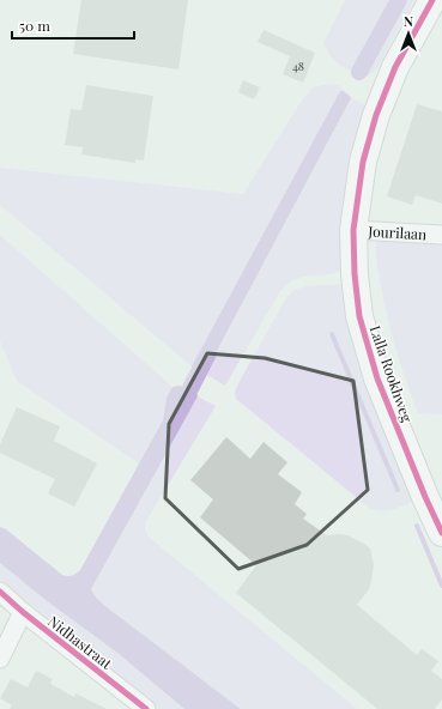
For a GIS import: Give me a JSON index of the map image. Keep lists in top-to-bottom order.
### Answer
{
  "streets": {
    "street": ["Jourilaan", "Lalla Rookhweg", "Nidhastraat"]
  },
  "crossings": [
    ["Jourilaan", "Lalla Rookhweg"]
  ],
  "house_numbers": ["48"],
  "scale_bar": "50 m",
  "north": "top"
}
